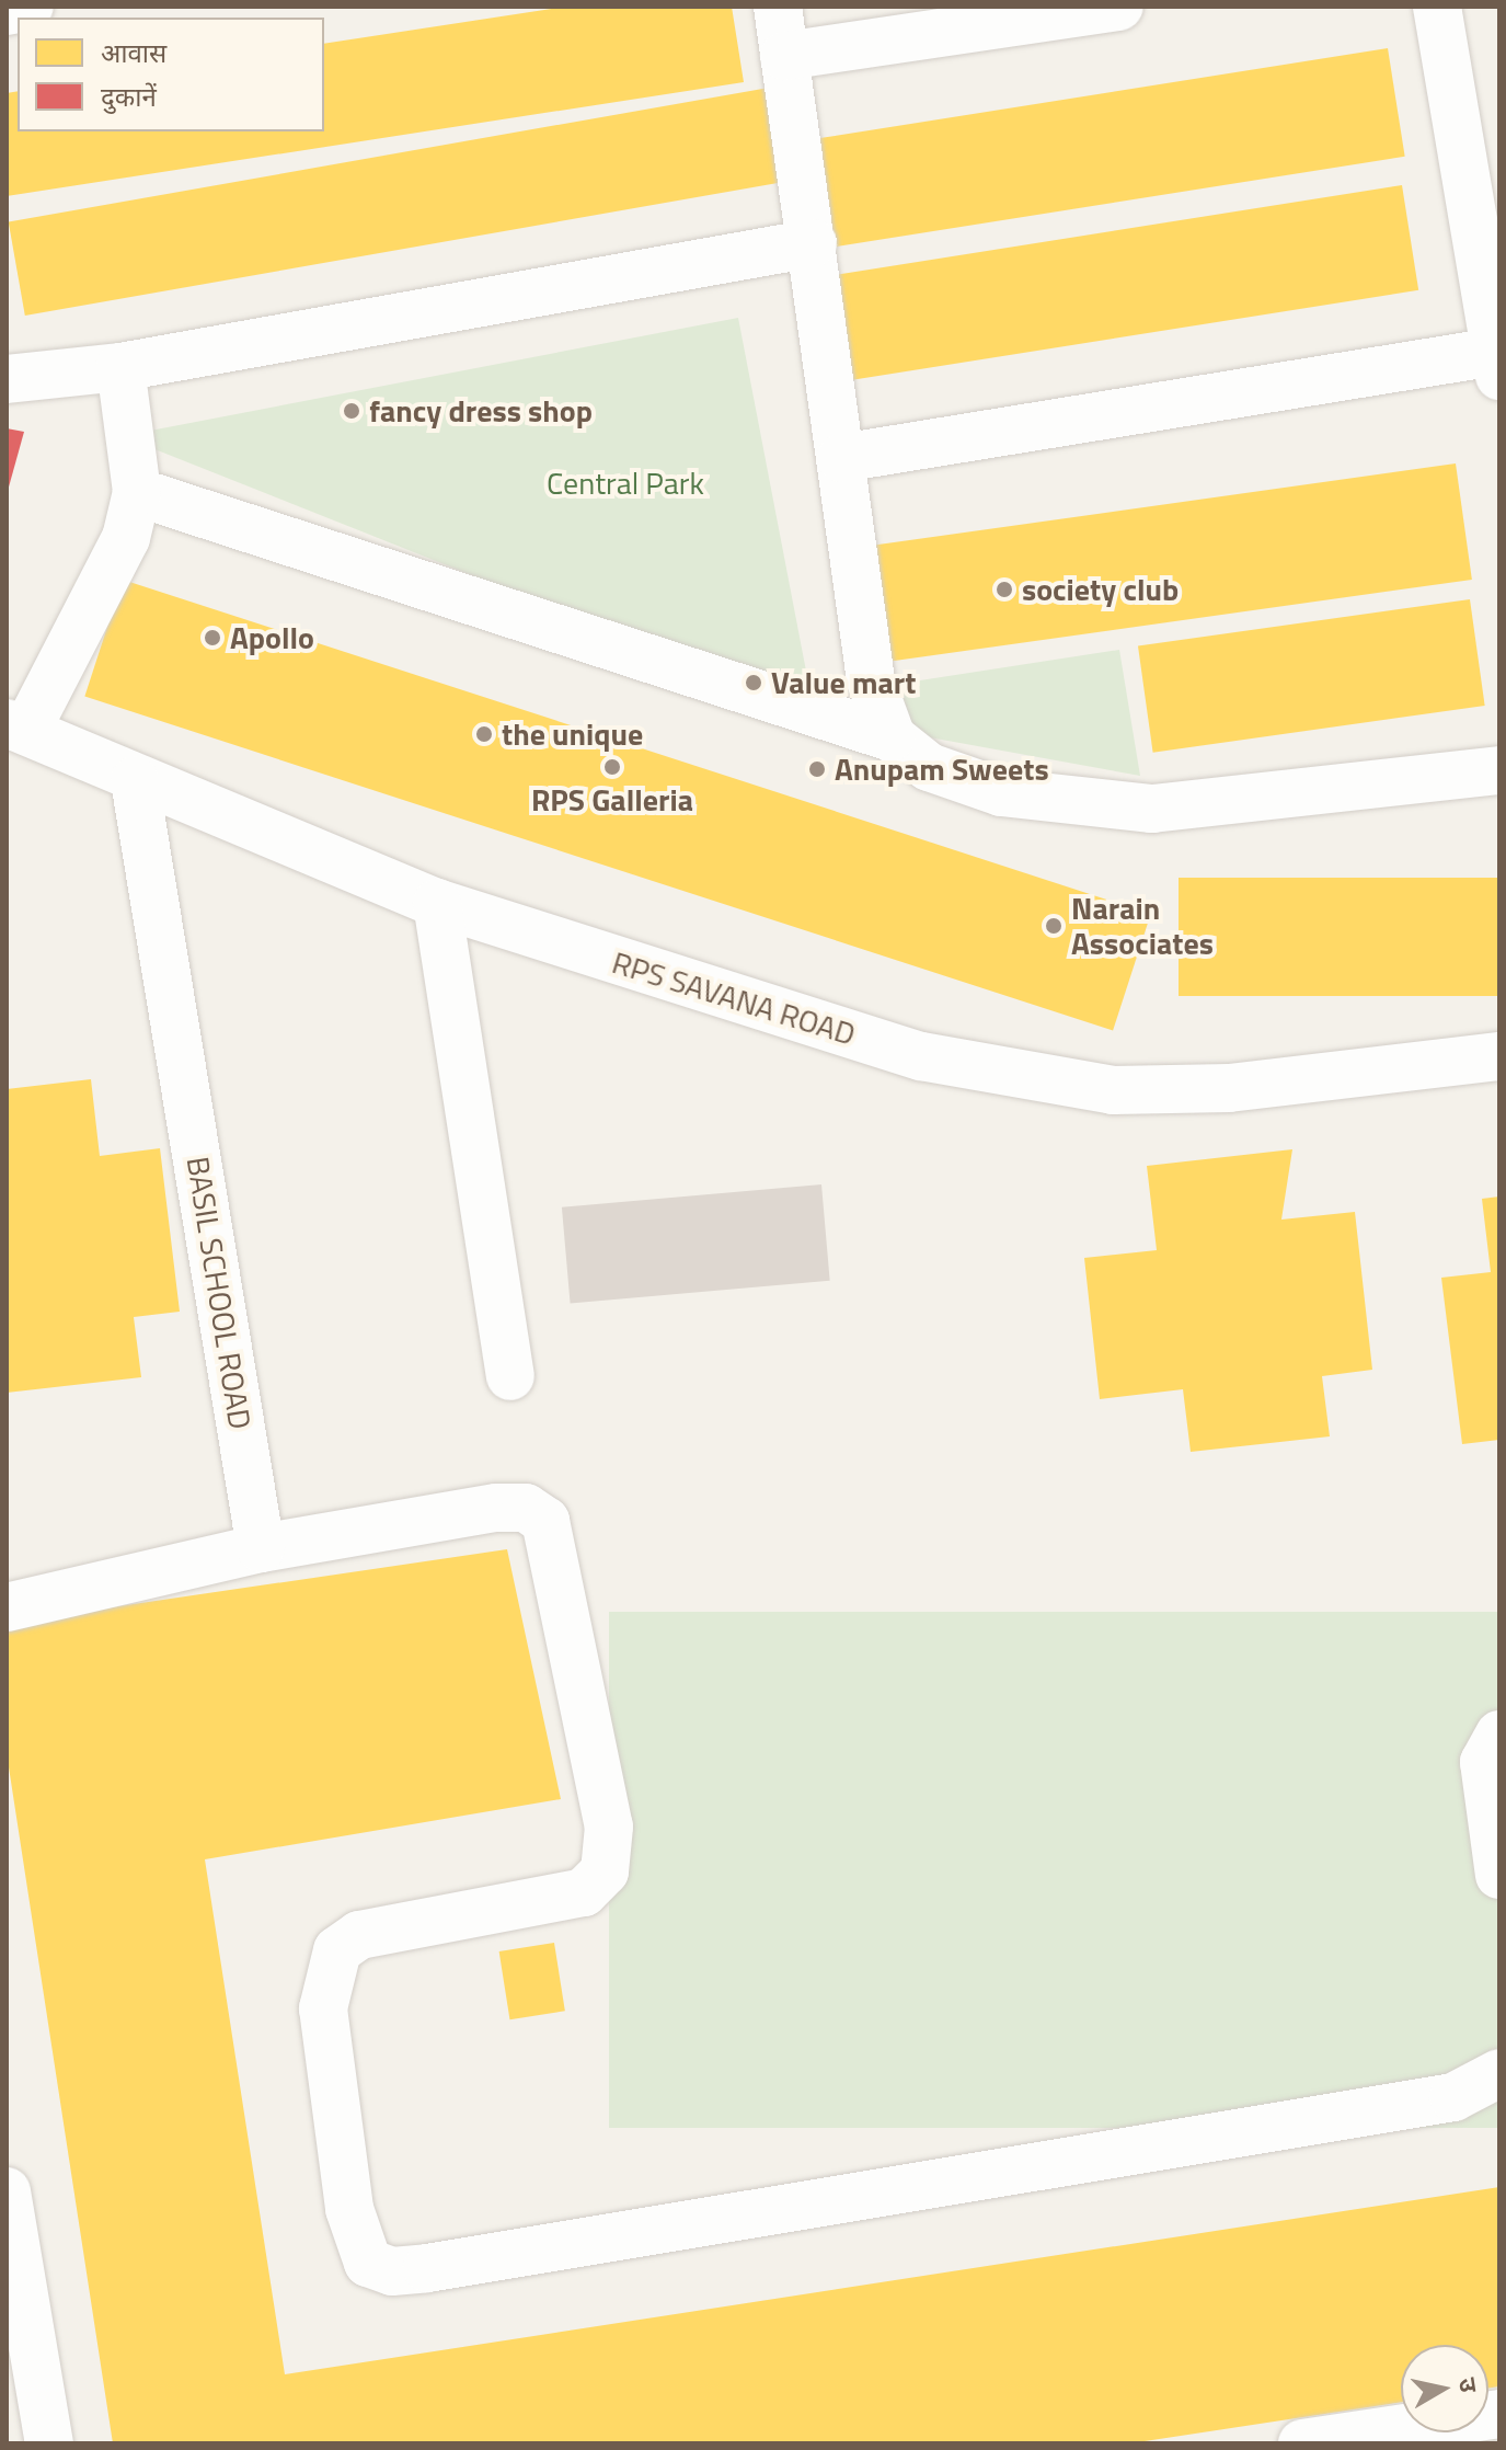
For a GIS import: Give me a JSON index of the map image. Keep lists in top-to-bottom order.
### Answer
{
  "streets": {
    "street": ["RPS SAVANA ROAD", "BASIL SCHOOL ROAD"]
  },
  "crossings": [
    ["RPS SAVANA ROAD", "BASIL SCHOOL ROAD"]
  ],
  "parks": ["Central Park"],
  "places": [
    "fancy dress shop",
    "society club",
    "Apollo",
    "Value mart",
    "the unique",
    "RPS Galleria",
    "Anupam Sweets",
    "Narain Associates"
  ],
  "legend": ["आवास", "दुकानें"],
  "north": "right"
}
